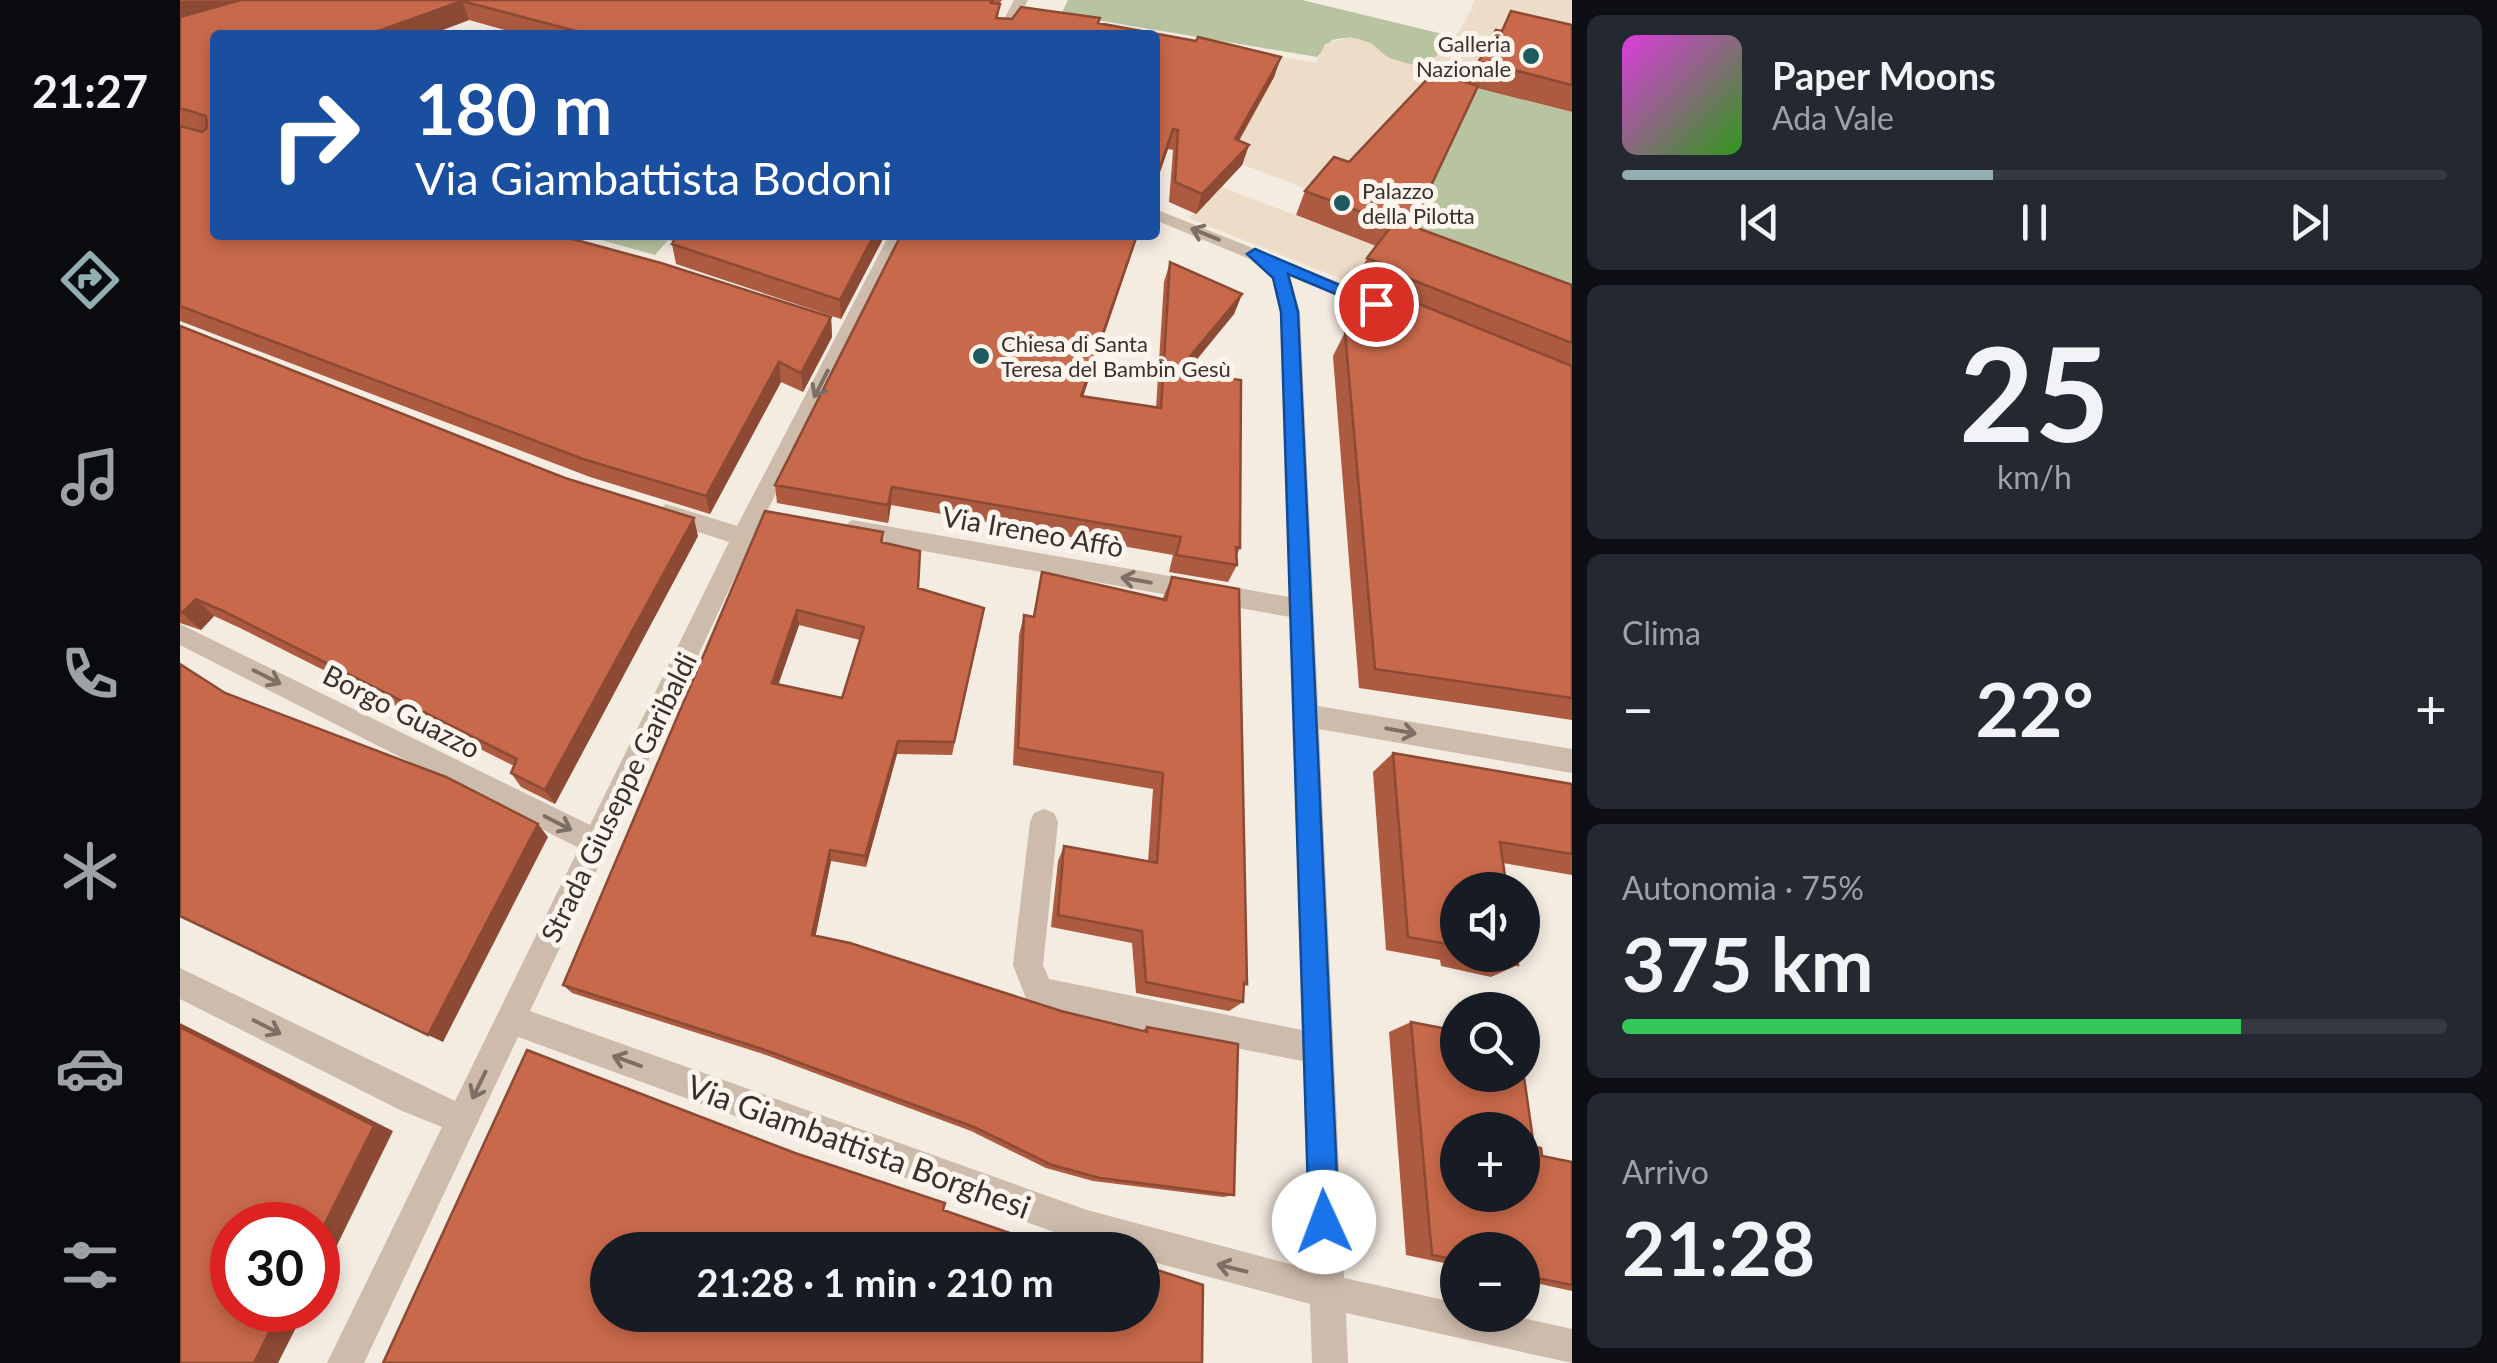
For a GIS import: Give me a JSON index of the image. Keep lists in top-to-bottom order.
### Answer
{
  "streets": {
    "street": [
      "Via Ireneo Affò",
      "Borgo Guazzo",
      "Strada Giuseppe Garibaldi",
      "Via Giambattista Borghesi"
    ]
  },
  "crossings": [
    ["Borgo Guazzo", "Strada Giuseppe Garibaldi"],
    ["Strada Giuseppe Garibaldi", "Via Giambattista Borghesi"]
  ],
  "one_way": [
    "Via Ireneo Affò",
    "Borgo Guazzo",
    "Strada Giuseppe Garibaldi",
    "Via Giambattista Borghesi"
  ],
  "places": ["Galleria Nazionale", "Palazzo della Pilotta", "Chiesa di Santa Teresa del Bambin Gesù"],
  "page": {
    "tabs": "21:27",
    "turn": ["180 m", "Via Giambattista Bodoni"],
    "song": ["Paper Moons", "Ada Vale"],
    "tile": [
      ["25", "km/h"],
      "Clima",
      ["Autonomia · 75%", "375 km"],
      ["Arrivo", "21:28"]
    ],
    "heat": ["−", "22°", "+"],
    "map_buttons": ["+", "−"],
    "limit": "30",
    "trip": "21:28 · 1 min · 210 m"
  }
}
